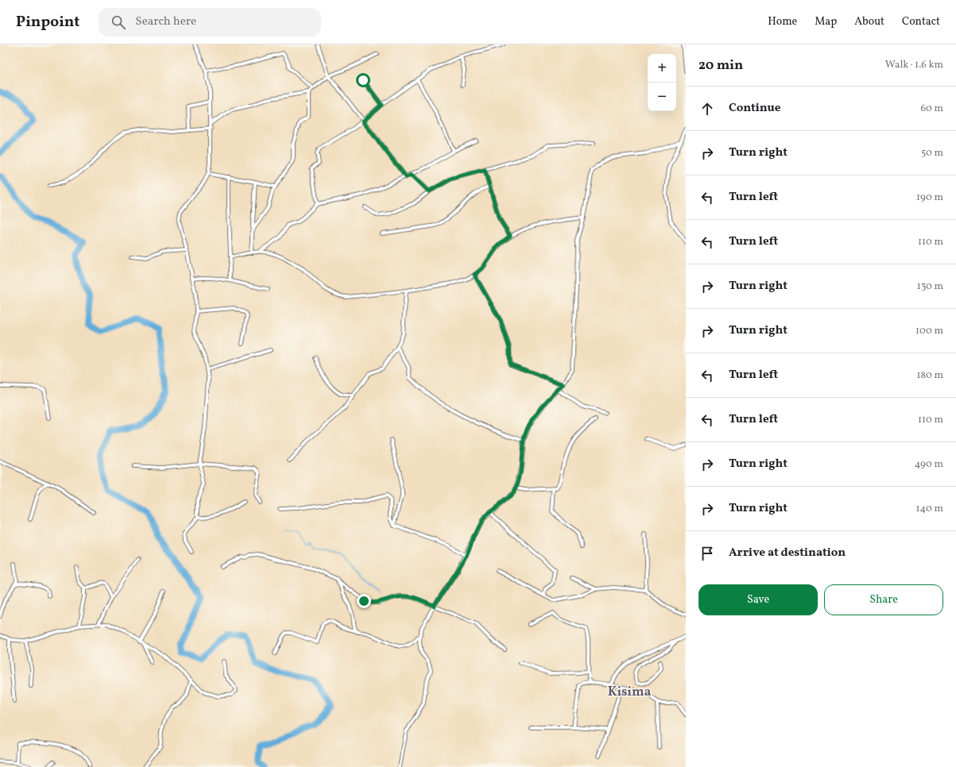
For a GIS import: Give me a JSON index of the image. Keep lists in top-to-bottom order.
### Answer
{
  "districts": ["Kisima"],
  "page": {
    "header": "Pinpoint",
    "search": "Search here",
    "nav": [
      "Home",
      "Map",
      "About",
      "Contact"
    ],
    "heading": ["20 min", "Walk · 1.6 km"],
    "map_buttons": ["+", "−"],
    "list": [
      ["Continue", "60 m"],
      ["Turn right", "50 m"],
      ["Turn left", "190 m"],
      ["Turn left", "110 m"],
      ["Turn right", "130 m"],
      ["Turn right", "100 m"],
      ["Turn left", "180 m"],
      ["Turn left", "110 m"],
      ["Turn right", "490 m"],
      ["Turn right", "140 m"],
      "Arrive at destination"
    ],
    "buttons": ["Save", "Share"]
  }
}
